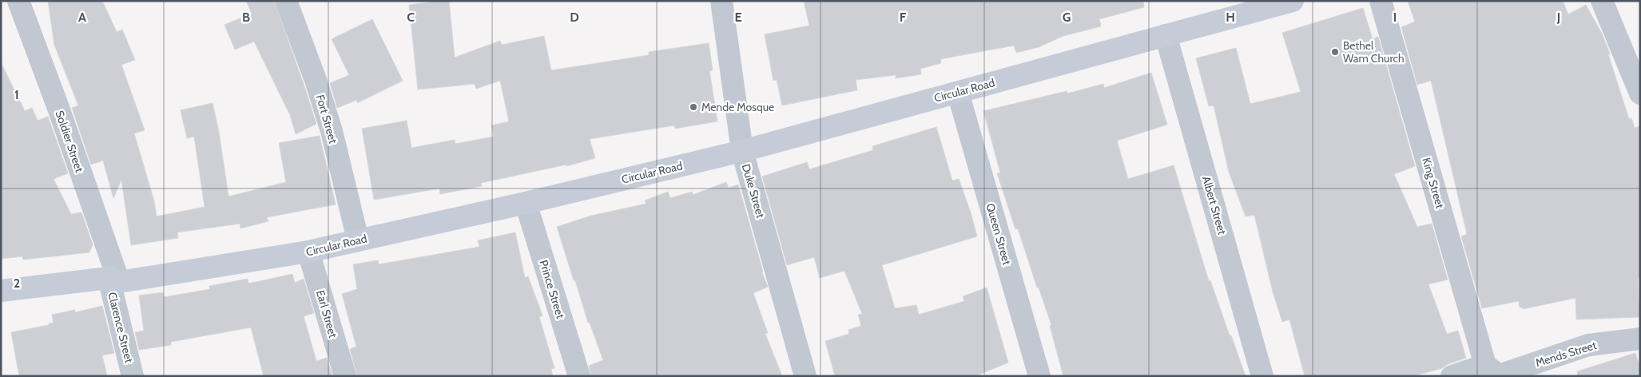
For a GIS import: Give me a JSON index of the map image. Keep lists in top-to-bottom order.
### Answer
{
  "streets": {
    "main road": ["Circular Road"],
    "street": [
      "Fort Street",
      "Soldier Street",
      "King Street",
      "Duke Street",
      "Albert Street",
      "Queen Street",
      "Prince Street",
      "Earl Street",
      "Clarence Street",
      "Mends Street"
    ]
  },
  "crossings": [
    ["Circular Road", "Fort Street"],
    ["Circular Road", "Soldier Street"],
    ["Circular Road", "Duke Street"],
    ["Circular Road", "Albert Street"],
    ["Circular Road", "Queen Street"],
    ["Circular Road", "Prince Street"],
    ["Circular Road", "Earl Street"],
    ["Circular Road", "Clarence Street"],
    ["Soldier Street", "Clarence Street"],
    ["King Street", "Mends Street"]
  ],
  "places": ["Bethel Wam Church", "Mende Mosque"],
  "grid": {
    "columns": [
      "A",
      "B",
      "C",
      "D",
      "E",
      "F",
      "G",
      "H",
      "I",
      "J"
    ],
    "rows": ["1", "2"]
  }
}
